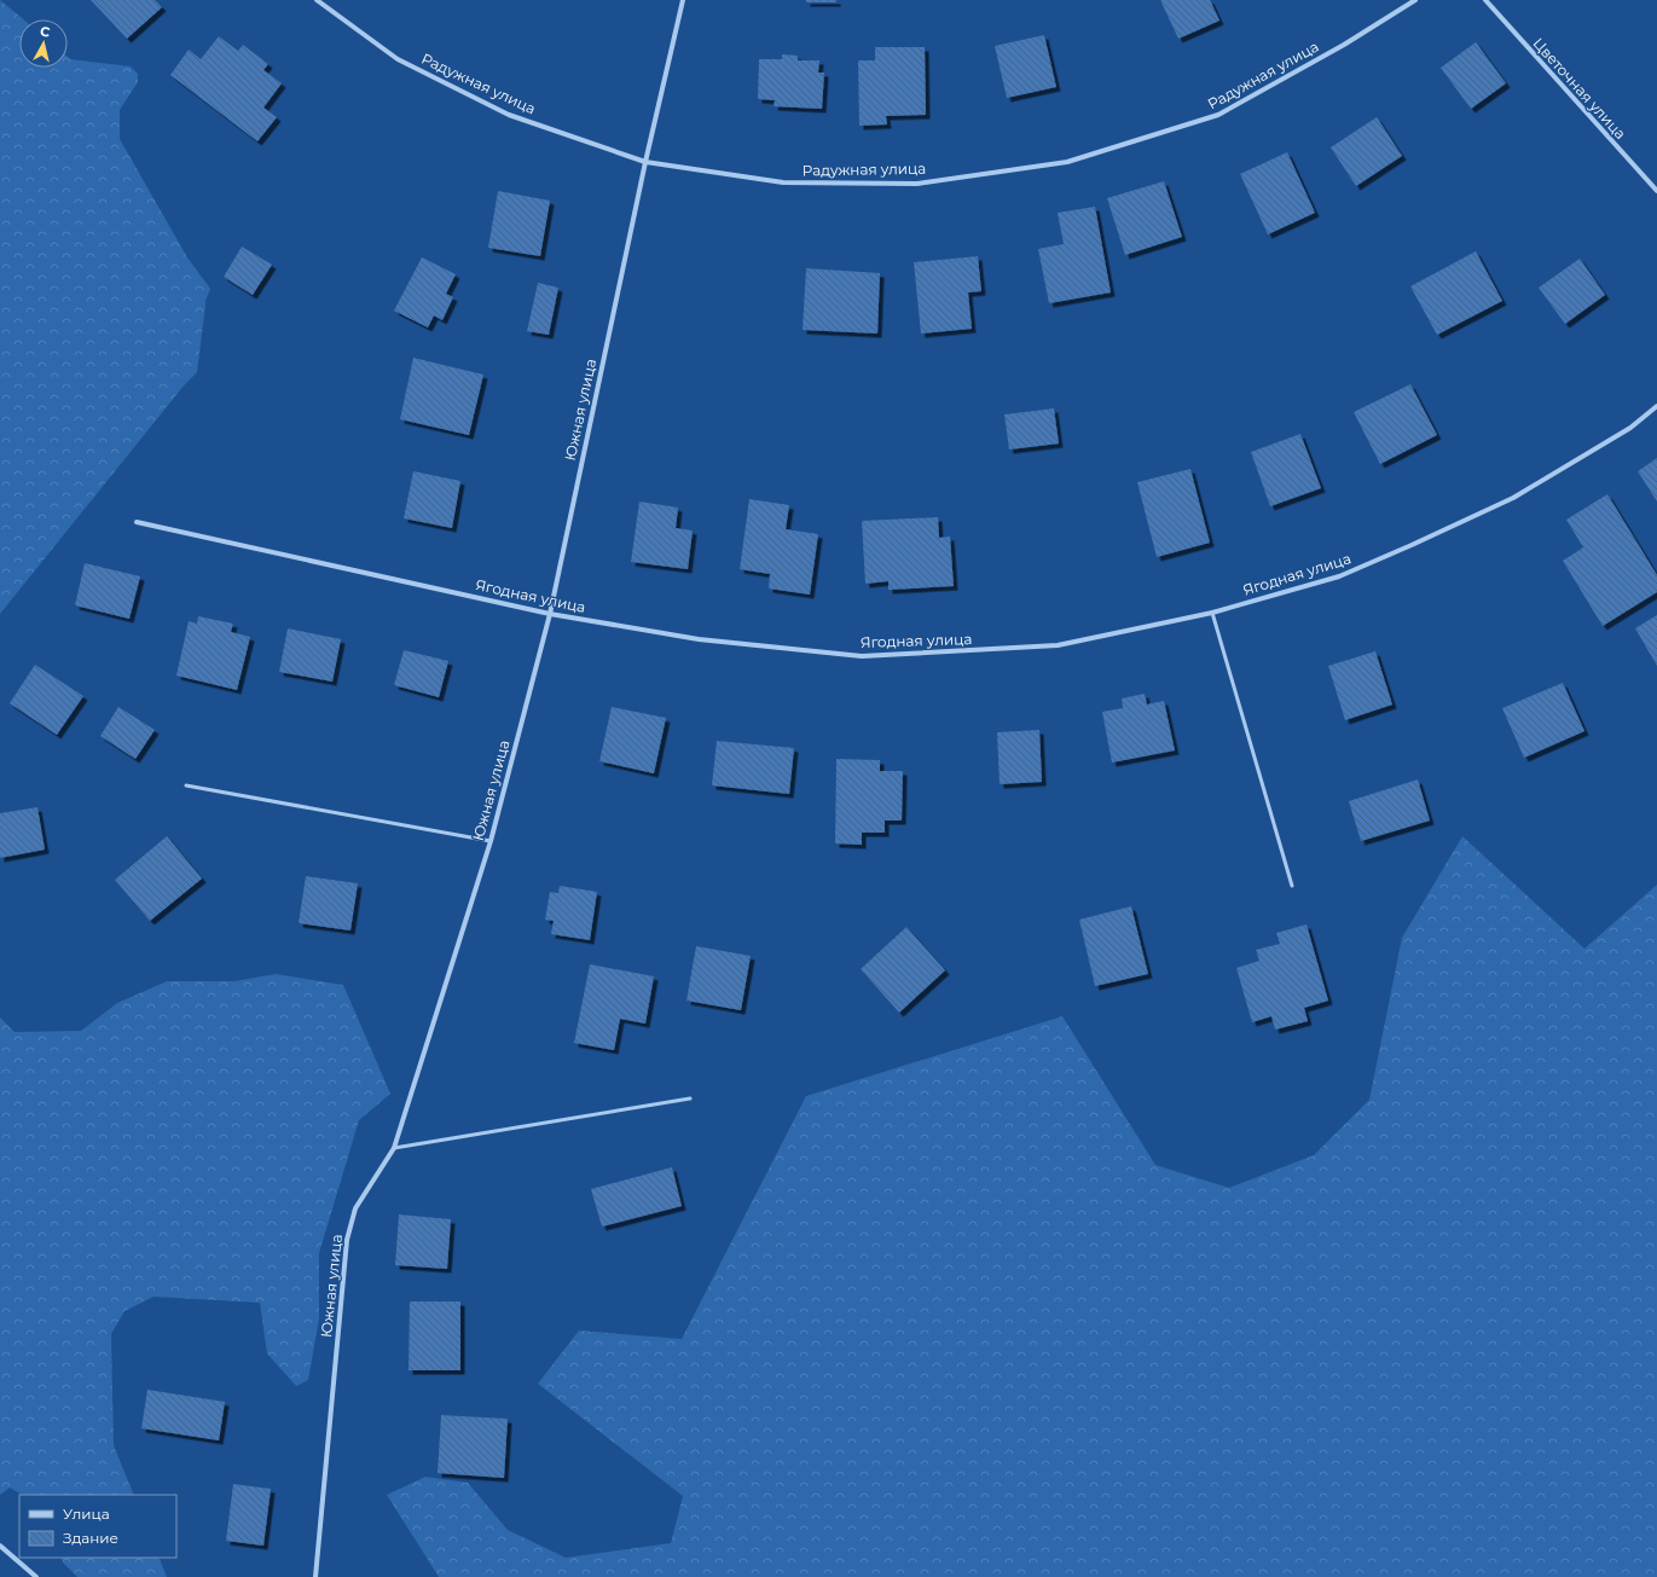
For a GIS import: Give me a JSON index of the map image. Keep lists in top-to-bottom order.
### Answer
{
  "streets": {
    "street": [
      "Радужная улица",
      "Цветочная улица",
      "Южная улица",
      "Ягодная улица"
    ]
  },
  "crossings": [
    ["Радужная улица", "Южная улица"],
    ["Южная улица", "Ягодная улица"]
  ],
  "legend": ["Улица", "Здание"],
  "north": "top"
}
